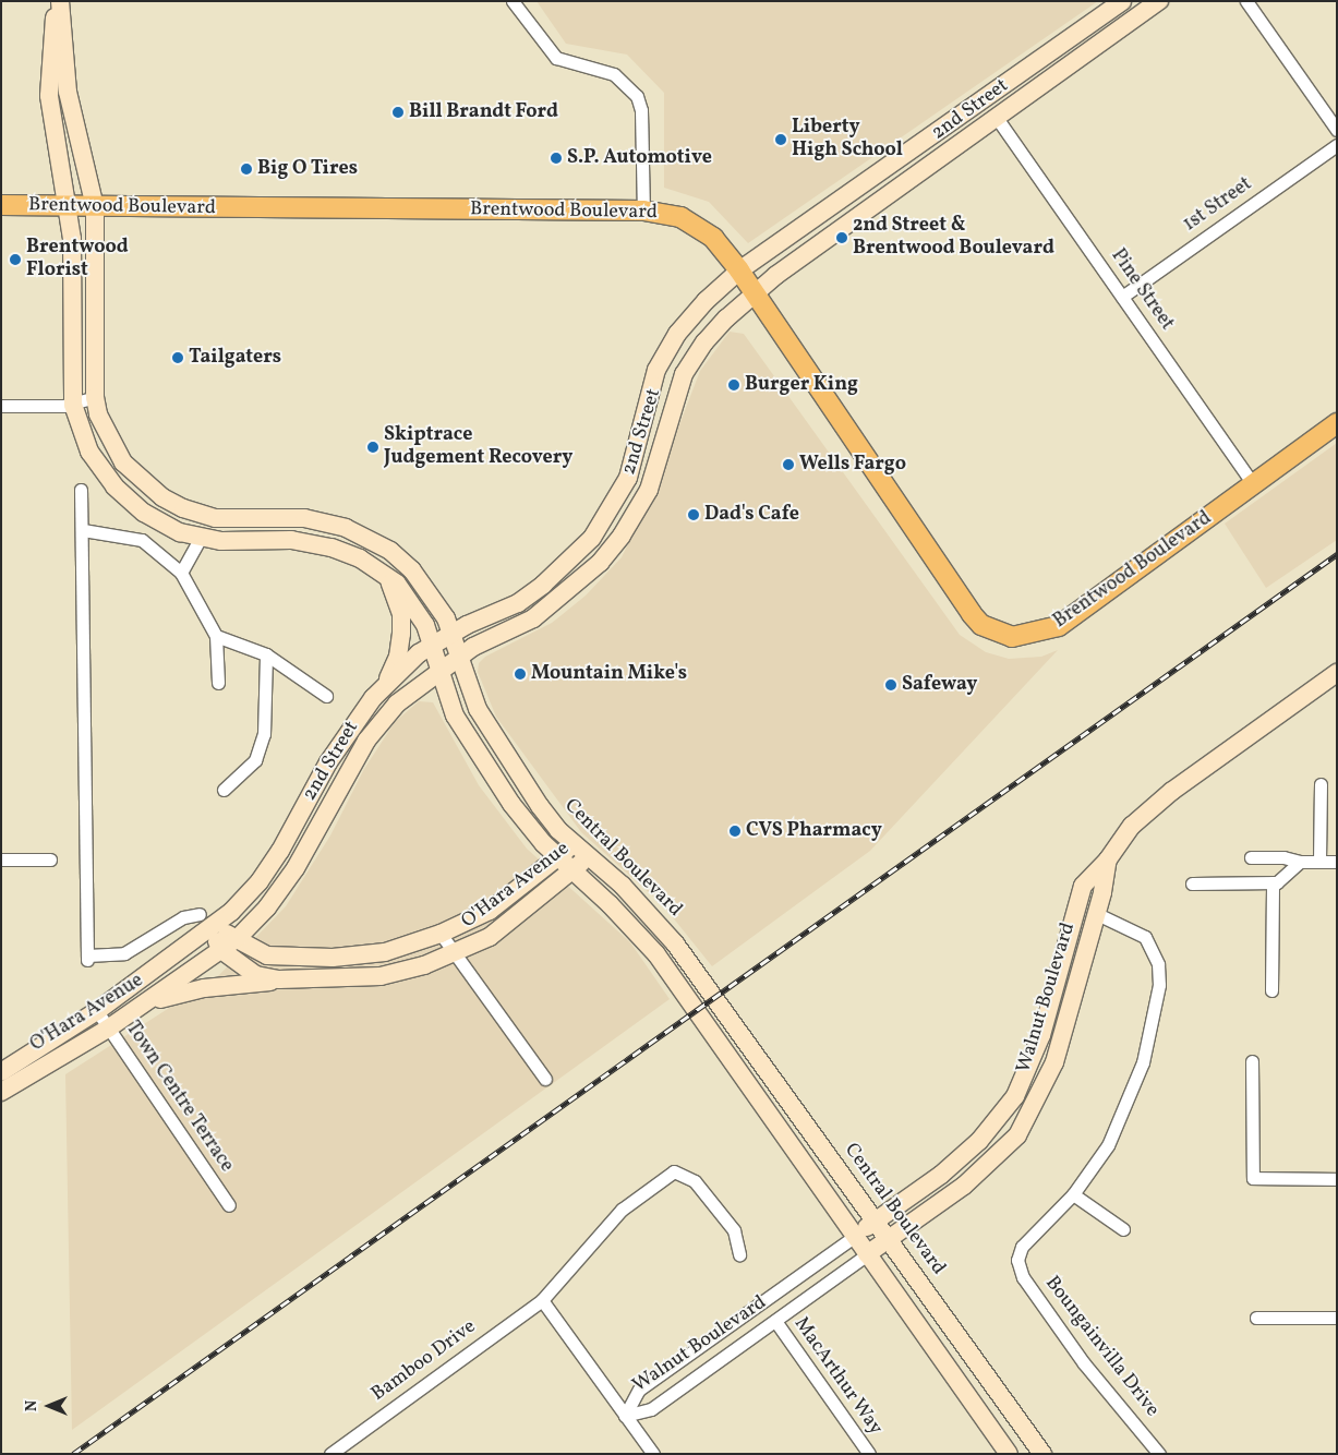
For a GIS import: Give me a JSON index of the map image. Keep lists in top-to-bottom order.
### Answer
{
  "streets": {
    "main road": ["Brentwood Boulevard"],
    "street": [
      "2nd Street",
      "1st Street",
      "Pine Street",
      "Central Boulevard",
      "O'Hara Avenue",
      "Walnut Boulevard",
      "Town Centre Terrace",
      "Boungainvilla Drive",
      "Bamboo Drive",
      "MacArthur Way"
    ]
  },
  "crossings": [
    ["2nd Street", "Brentwood Boulevard"],
    ["2nd Street", "Pine Street"],
    ["2nd Street", "Central Boulevard"],
    ["2nd Street", "O'Hara Avenue"],
    ["1st Street", "Pine Street"],
    ["Brentwood Boulevard", "Pine Street"],
    ["Brentwood Boulevard", "Central Boulevard"],
    ["Central Boulevard", "O'Hara Avenue"],
    ["Central Boulevard", "Walnut Boulevard"],
    ["O'Hara Avenue", "Town Centre Terrace"],
    ["Walnut Boulevard", "Boungainvilla Drive"],
    ["Walnut Boulevard", "MacArthur Way"]
  ],
  "places": [
    "Bill Brandt Ford",
    "Liberty High School",
    "S.P. Automotive",
    "Big O Tires",
    "2nd Street & Brentwood Boulevard",
    "Brentwood Florist",
    "Tailgaters",
    "Burger King",
    "Skiptrace Judgement Recovery",
    "Wells Fargo",
    "Dad's Cafe",
    "Mountain Mike's",
    "Safeway",
    "CVS Pharmacy"
  ],
  "north": "left"
}
